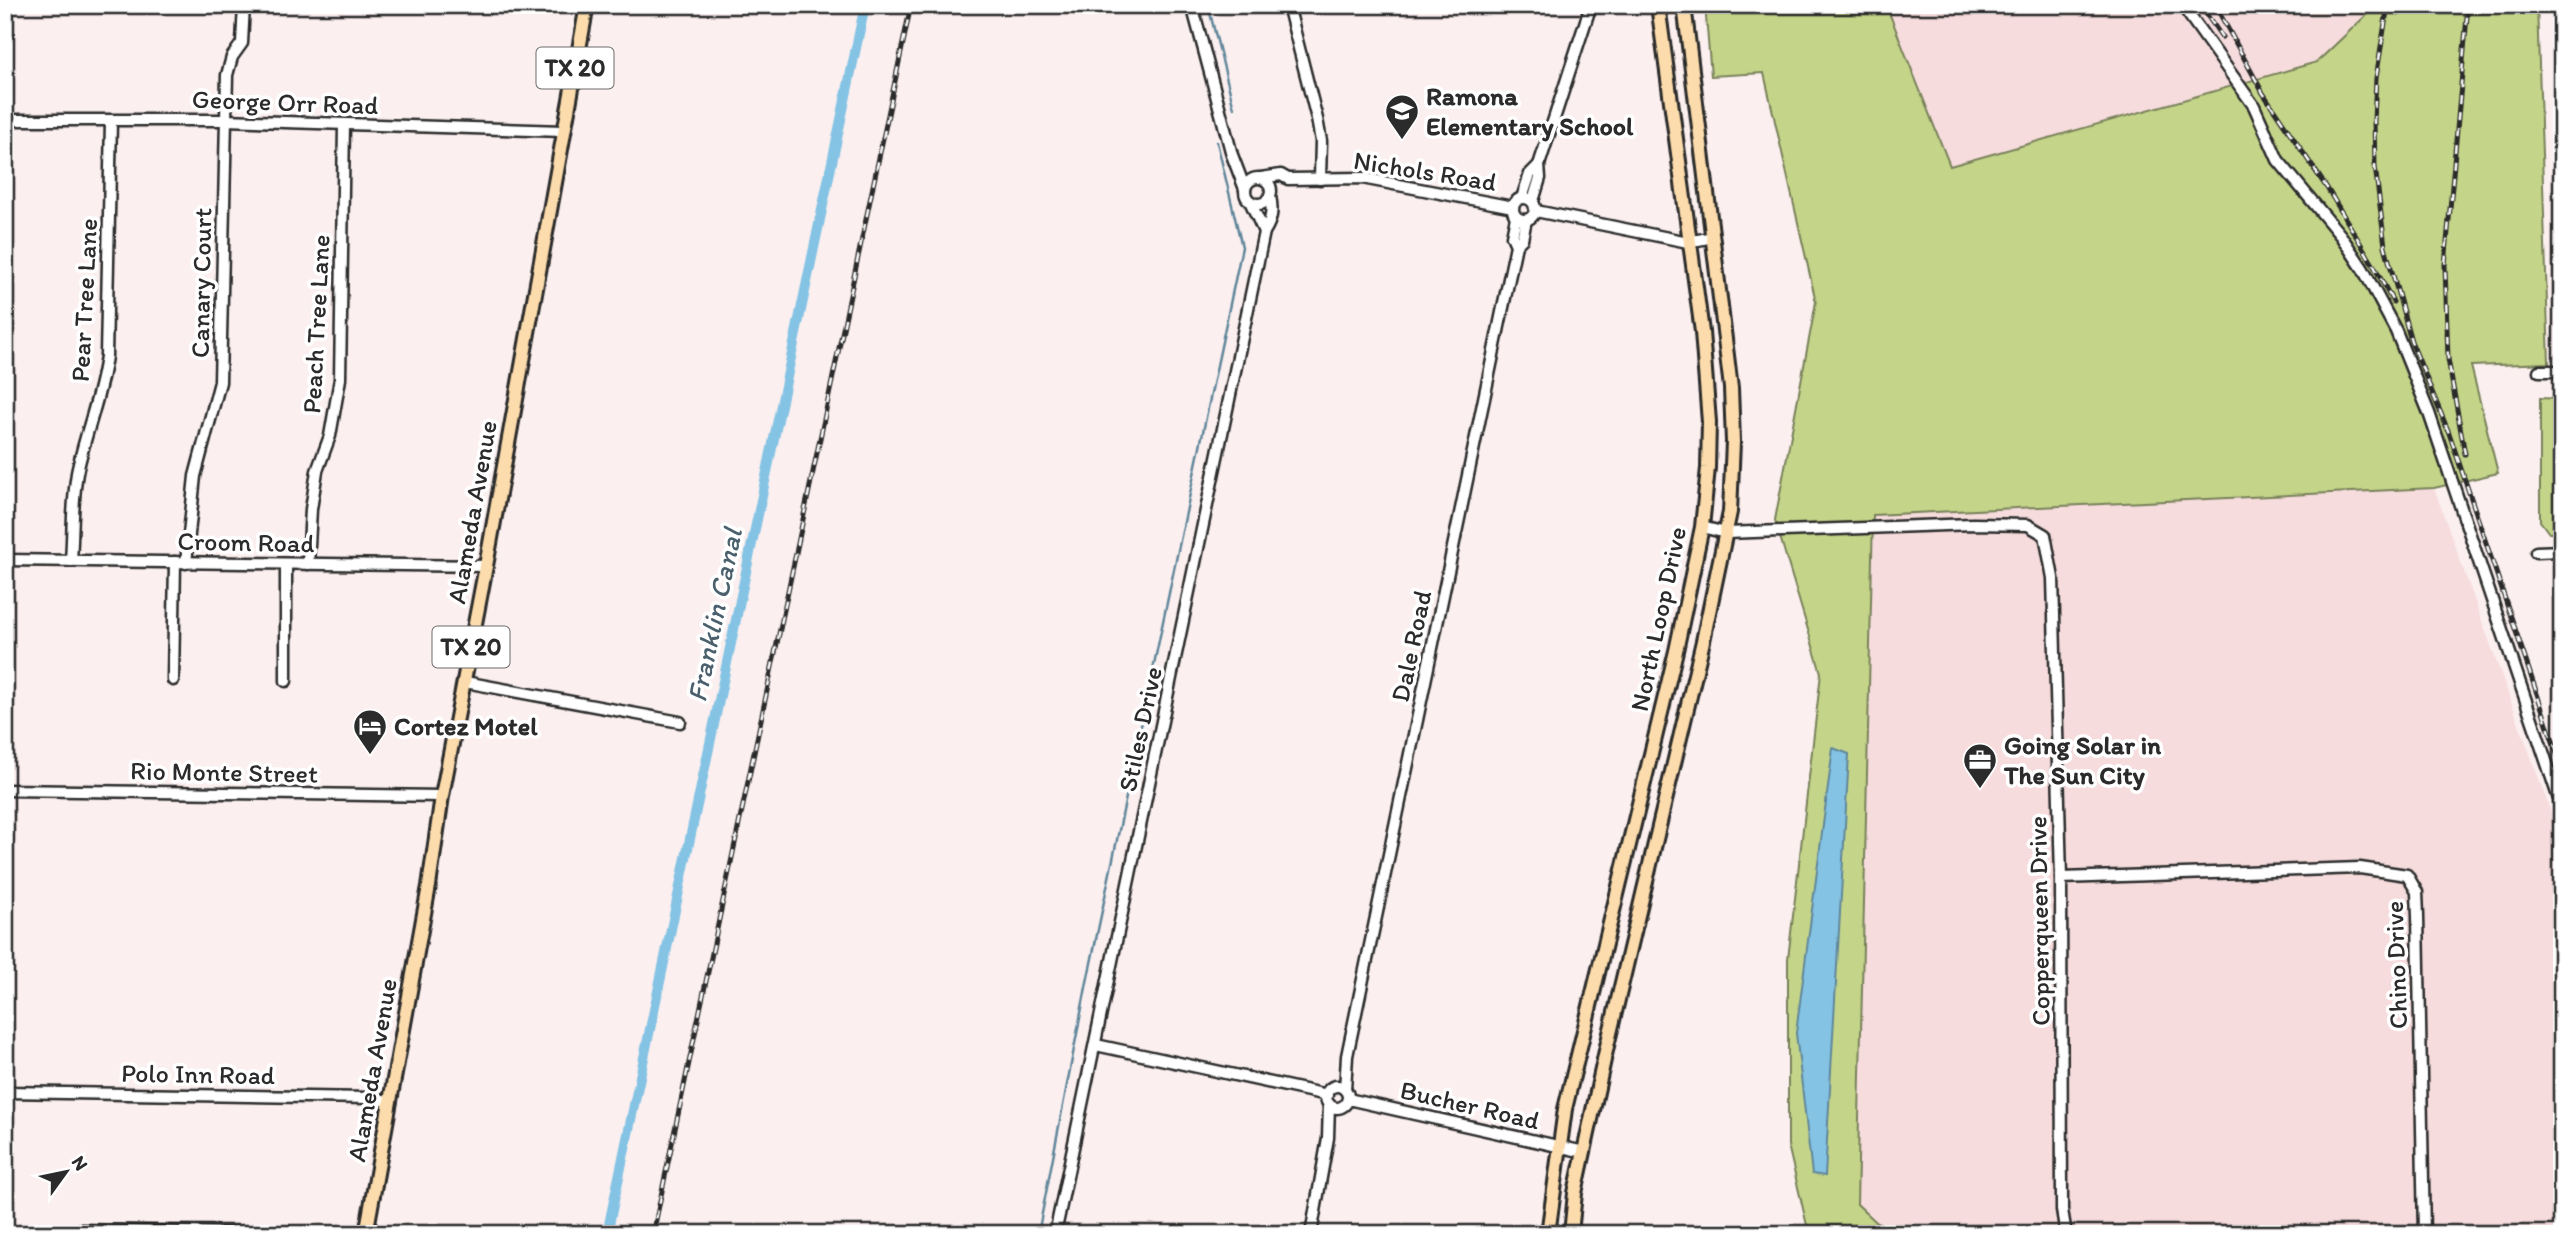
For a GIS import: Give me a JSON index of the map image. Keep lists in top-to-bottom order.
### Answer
{
  "streets": {
    "main road": ["TX 20", "Alameda Avenue", "North Loop Drive"],
    "street": [
      "George Orr Road",
      "Nichols Road",
      "Canary Court",
      "Pear Tree Lane",
      "Peach Tree Lane",
      "Croom Road",
      "Dale Road",
      "Stiles Drive",
      "Rio Monte Street",
      "Copperqueen Drive",
      "Chino Drive",
      "Polo Inn Road",
      "Bucher Road"
    ]
  },
  "crossings": [
    ["George Orr Road", "Canary Court"],
    ["George Orr Road", "Pear Tree Lane"],
    ["George Orr Road", "Peach Tree Lane"],
    ["George Orr Road", "Alameda Avenue"],
    ["Nichols Road", "Dale Road"],
    ["Nichols Road", "Stiles Drive"],
    ["Canary Court", "Croom Road"],
    ["Pear Tree Lane", "Croom Road"],
    ["Peach Tree Lane", "Croom Road"],
    ["Alameda Avenue", "Croom Road"],
    ["Alameda Avenue", "Rio Monte Street"],
    ["Alameda Avenue", "Polo Inn Road"],
    ["North Loop Drive", "Copperqueen Drive"],
    ["North Loop Drive", "Bucher Road"],
    ["Dale Road", "Bucher Road"],
    ["Copperqueen Drive", "Chino Drive"]
  ],
  "water": ["Franklin Canal"],
  "places": {
    "school or university": ["Ramona Elementary School"],
    "hotel": ["Cortez Motel"],
    "office": ["Going Solar in The Sun City"]
  },
  "north": "top right"
}
